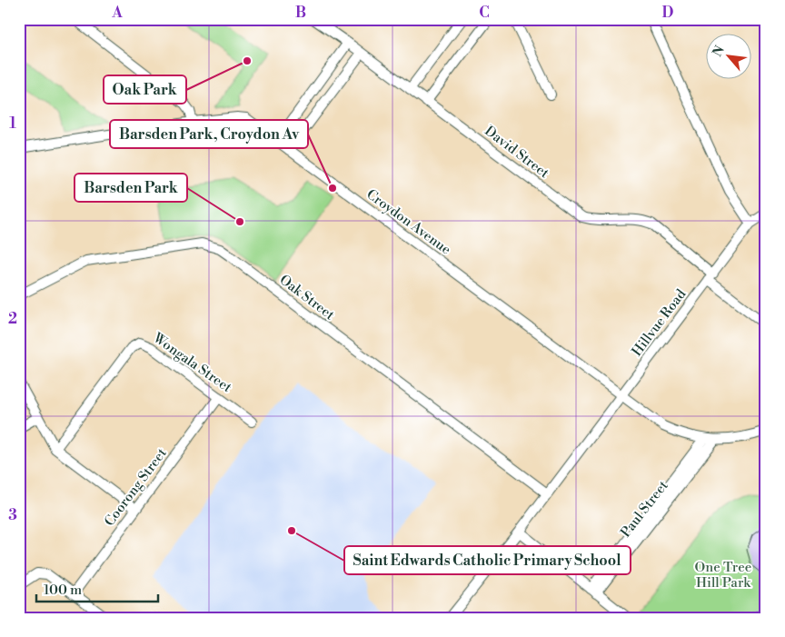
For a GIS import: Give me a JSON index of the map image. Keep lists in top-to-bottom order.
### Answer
{
  "streets": {
    "street": [
      "David Street",
      "Croydon Avenue",
      "Oak Street",
      "Hillvue Road",
      "Wongala Street",
      "Coorong Street",
      "Paul Street"
    ]
  },
  "crossings": [
    ["David Street", "Hillvue Road"],
    ["Croydon Avenue", "Hillvue Road"],
    ["Croydon Avenue", "Paul Street"],
    ["Oak Street", "Hillvue Road"],
    ["Wongala Street", "Coorong Street"]
  ],
  "parks": ["One Tree Hill Park"],
  "places": [
    "Oak Park",
    "Barsden Park, Croydon Av",
    "Barsden Park",
    "Saint Edwards Catholic Primary School"
  ],
  "scale_bar": "100 m",
  "north": "top left",
  "grid": {
    "columns": [
      "A",
      "B",
      "C",
      "D"
    ],
    "rows": ["1", "2", "3"]
  }
}
